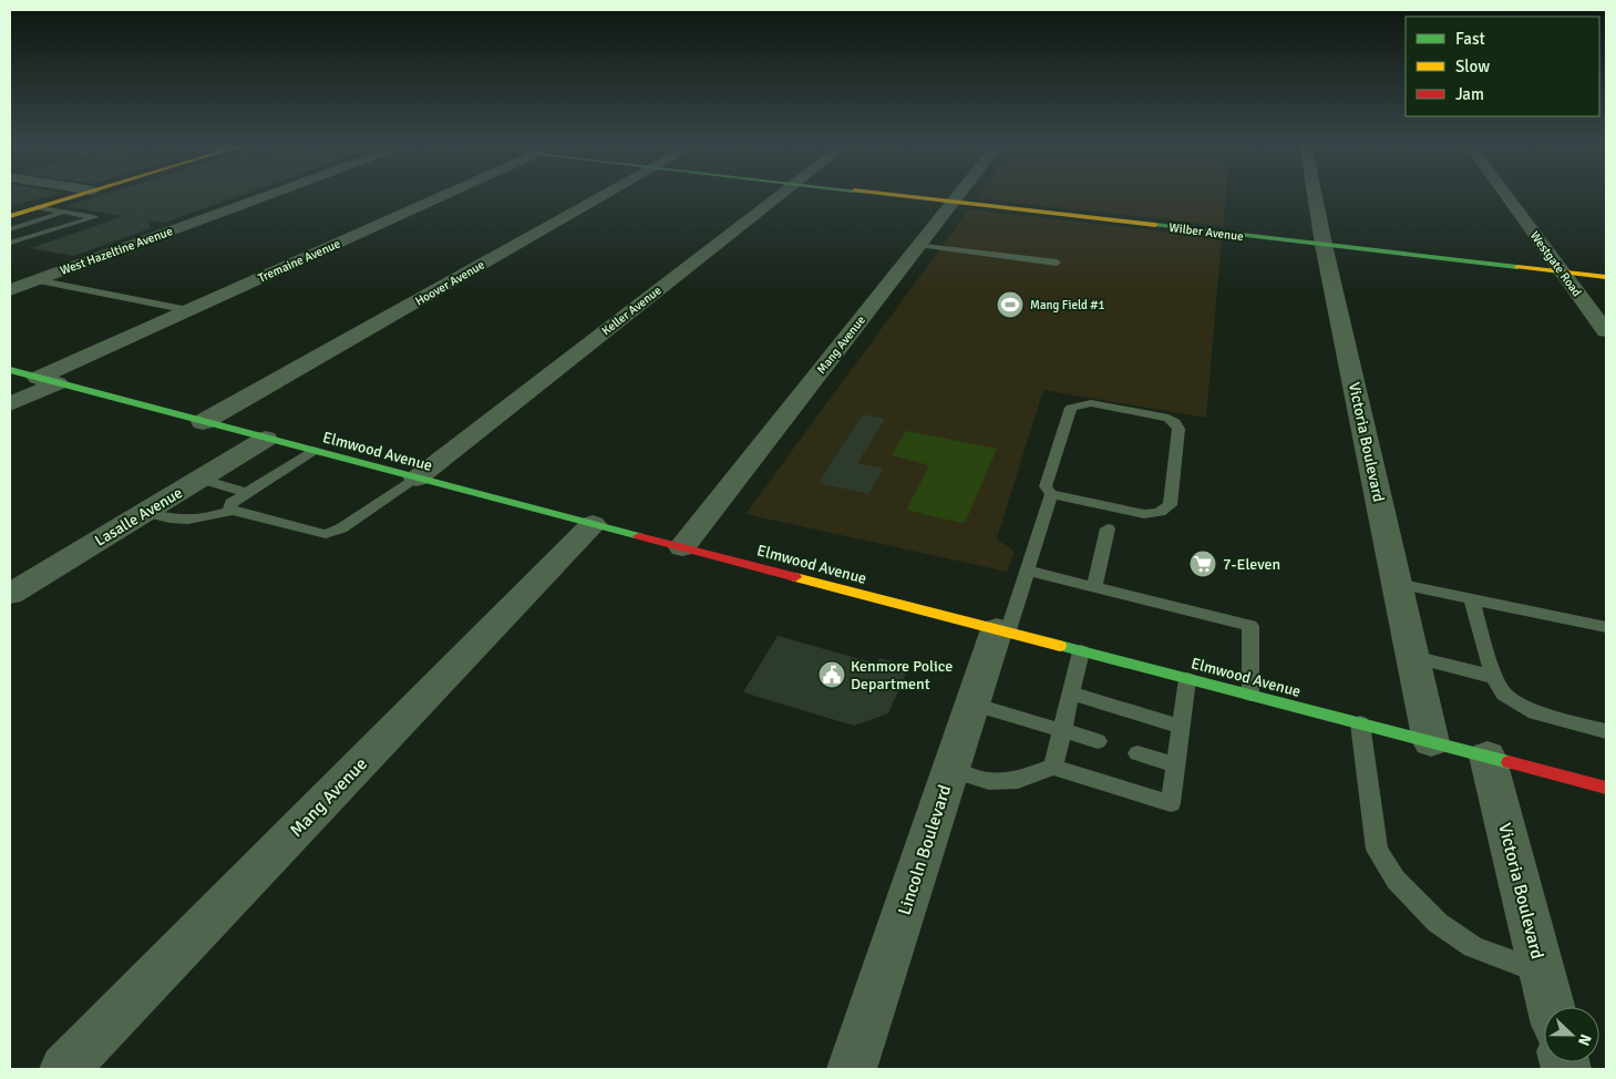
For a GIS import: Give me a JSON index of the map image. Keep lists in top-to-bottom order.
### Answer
{
  "streets": {
    "street": [
      "Wilber Avenue",
      "West Hazeltine Avenue",
      "Tremaine Avenue",
      "Westgate Road",
      "Hoover Avenue",
      "Keller Avenue",
      "Mang Avenue",
      "Victoria Boulevard",
      "Elmwood Avenue",
      "Lasalle Avenue",
      "Lincoln Boulevard"
    ]
  },
  "crossings": [
    ["Wilber Avenue", "Westgate Road"],
    ["Wilber Avenue", "Mang Avenue"],
    ["Wilber Avenue", "Victoria Boulevard"],
    ["Tremaine Avenue", "Elmwood Avenue"],
    ["Hoover Avenue", "Elmwood Avenue"],
    ["Keller Avenue", "Elmwood Avenue"],
    ["Mang Avenue", "Elmwood Avenue"],
    ["Victoria Boulevard", "Elmwood Avenue"],
    ["Elmwood Avenue", "Lasalle Avenue"],
    ["Elmwood Avenue", "Lincoln Boulevard"]
  ],
  "places": {
    "sports": ["Mang Field #1"],
    "supermarket": ["7-Eleven"],
    "public building": ["Kenmore Police Department"]
  },
  "legend": ["Fast", "Slow", "Jam"],
  "north": "right"
}
